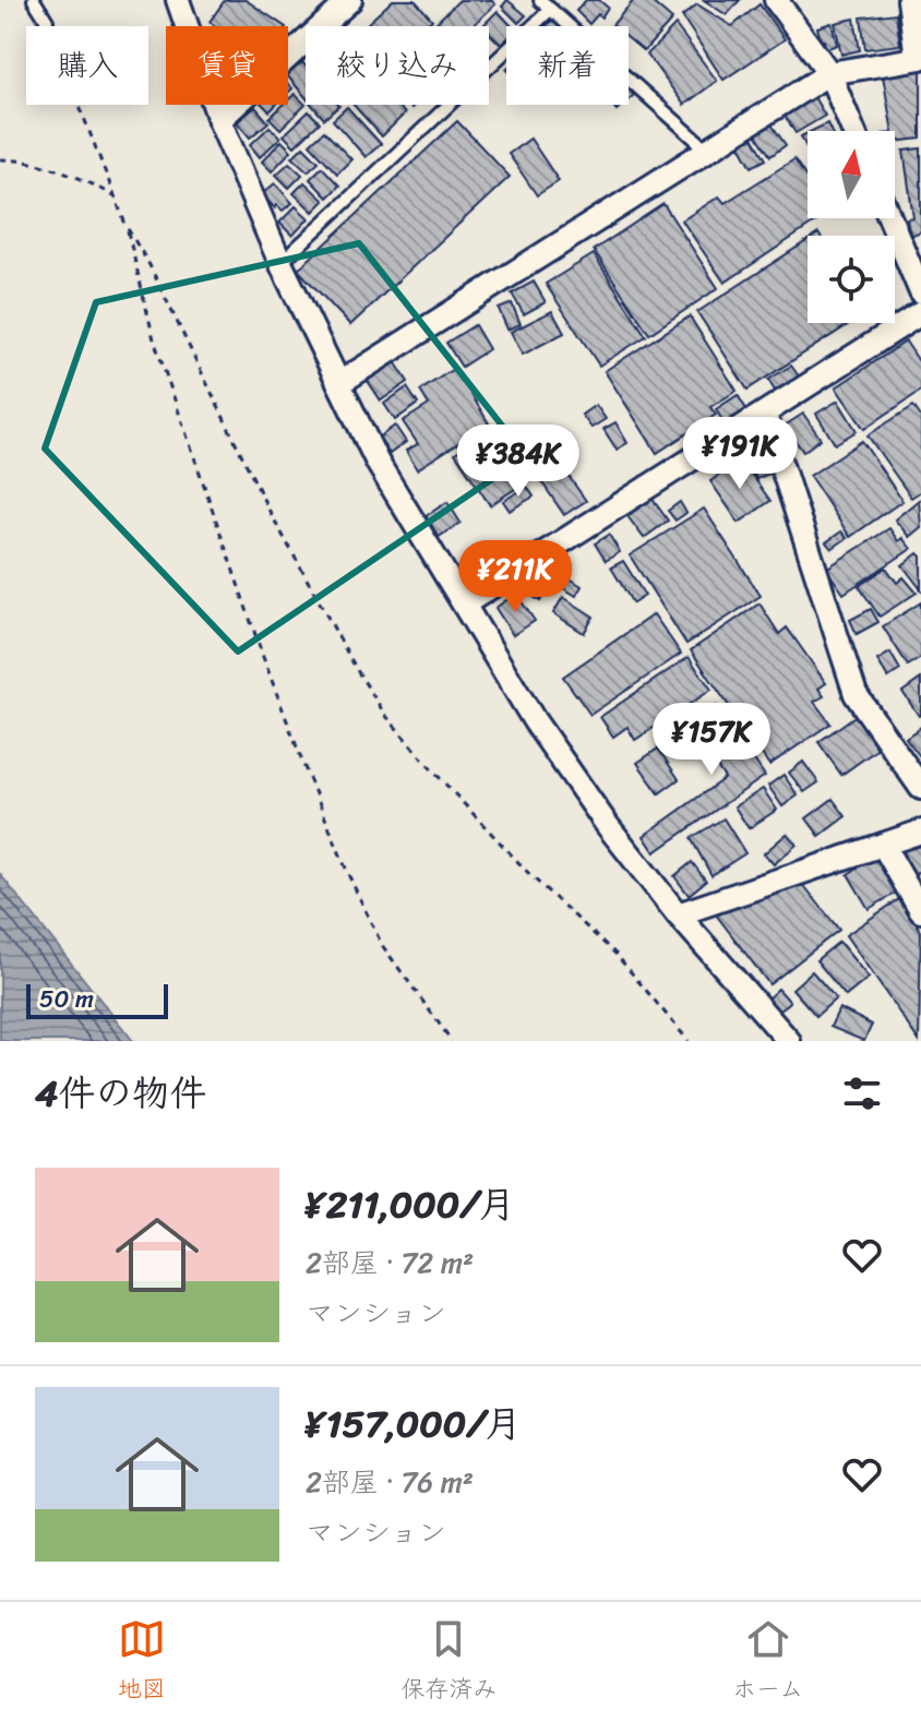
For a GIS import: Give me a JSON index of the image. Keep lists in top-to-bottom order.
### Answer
{
  "scale_bar": "50 m",
  "north": "top",
  "page": {
    "chip": [
      "購入",
      "賃貸",
      "絞り込み",
      "新着"
    ],
    "price": [
      "¥191K",
      "¥384K",
      "¥211K",
      "¥157K"
    ],
    "scale": "50 m",
    "heading": "4件の物件",
    "list": [
      {
        "name": "¥211,000/月",
        "note": "2部屋 · 72 m² · マンション"
      },
      {
        "name": "¥157,000/月",
        "note": "2部屋 · 76 m² · マンション"
      }
    ],
    "tabs": ["地図", "保存済み", "ホーム"]
  }
}
